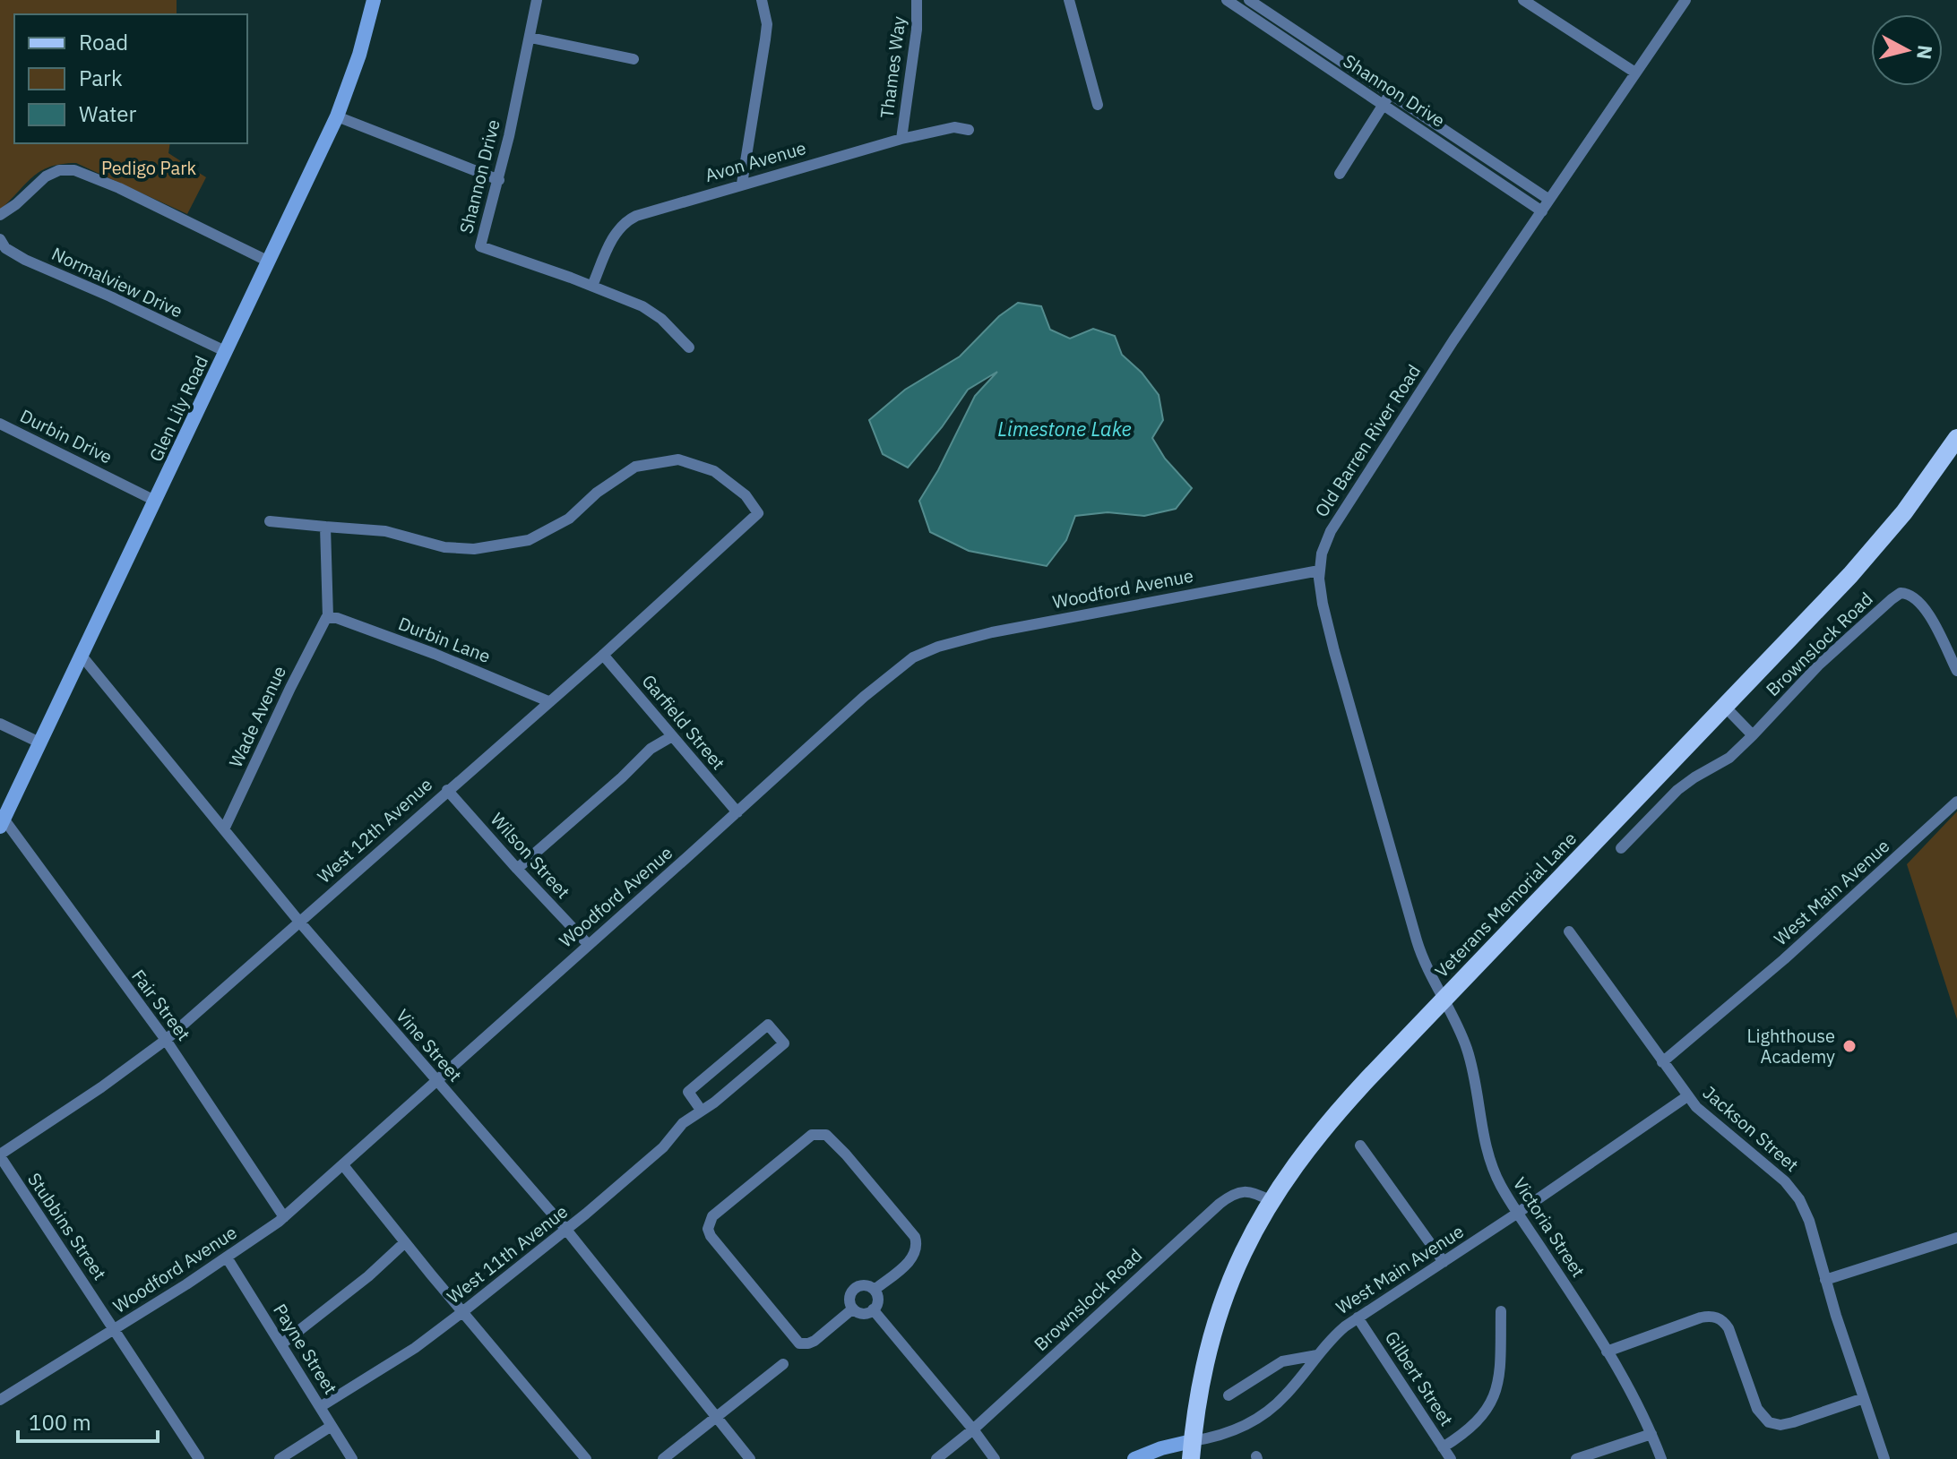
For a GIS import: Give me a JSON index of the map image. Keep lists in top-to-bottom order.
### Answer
{
  "streets": {
    "main road": ["Veterans Memorial Lane"],
    "street": [
      "Thames Way",
      "Shannon Drive",
      "Avon Avenue",
      "Normalview Drive",
      "Glen Lily Road",
      "Durbin Drive",
      "Old Barren River Road",
      "Woodford Avenue",
      "Durbin Lane",
      "Brownslock Road",
      "Wade Avenue",
      "Garfield Street",
      "West 12th Avenue",
      "Wilson Street",
      "West Main Avenue",
      "Fair Street",
      "Vine Street",
      "Jackson Street",
      "Stubbins Street",
      "Victoria Street",
      "West 11th Avenue",
      "Payne Street",
      "Gilbert Street"
    ]
  },
  "crossings": [
    ["Thames Way", "Avon Avenue"],
    ["Shannon Drive", "Avon Avenue"],
    ["Shannon Drive", "Old Barren River Road"],
    ["Normalview Drive", "Glen Lily Road"],
    ["Glen Lily Road", "Durbin Drive"],
    ["Glen Lily Road", "Fair Street"],
    ["Glen Lily Road", "Vine Street"],
    ["Old Barren River Road", "Woodford Avenue"],
    ["Old Barren River Road", "Veterans Memorial Lane"],
    ["Old Barren River Road", "Victoria Street"],
    ["Woodford Avenue", "Garfield Street"],
    ["Woodford Avenue", "Wilson Street"],
    ["Woodford Avenue", "Fair Street"],
    ["Woodford Avenue", "Vine Street"],
    ["Woodford Avenue", "Stubbins Street"],
    ["Woodford Avenue", "Payne Street"],
    ["Durbin Lane", "Wade Avenue"],
    ["Durbin Lane", "West 12th Avenue"],
    ["Brownslock Road", "Veterans Memorial Lane"],
    ["Wade Avenue", "Vine Street"],
    ["Garfield Street", "West 12th Avenue"],
    ["West 12th Avenue", "Wilson Street"],
    ["West 12th Avenue", "Fair Street"],
    ["West 12th Avenue", "Vine Street"],
    ["West 12th Avenue", "Stubbins Street"],
    ["West Main Avenue", "Veterans Memorial Lane"],
    ["West Main Avenue", "Jackson Street"],
    ["West Main Avenue", "Victoria Street"],
    ["West Main Avenue", "Gilbert Street"],
    ["Veterans Memorial Lane", "Victoria Street"],
    ["Vine Street", "West 11th Avenue"],
    ["West 11th Avenue", "Payne Street"]
  ],
  "water": ["Limestone Lake"],
  "parks": ["Pedigo Park"],
  "places": ["Lighthouse Academy"],
  "legend": ["Road", "Park", "Water"],
  "scale_bar": "100 m",
  "north": "right"
}
